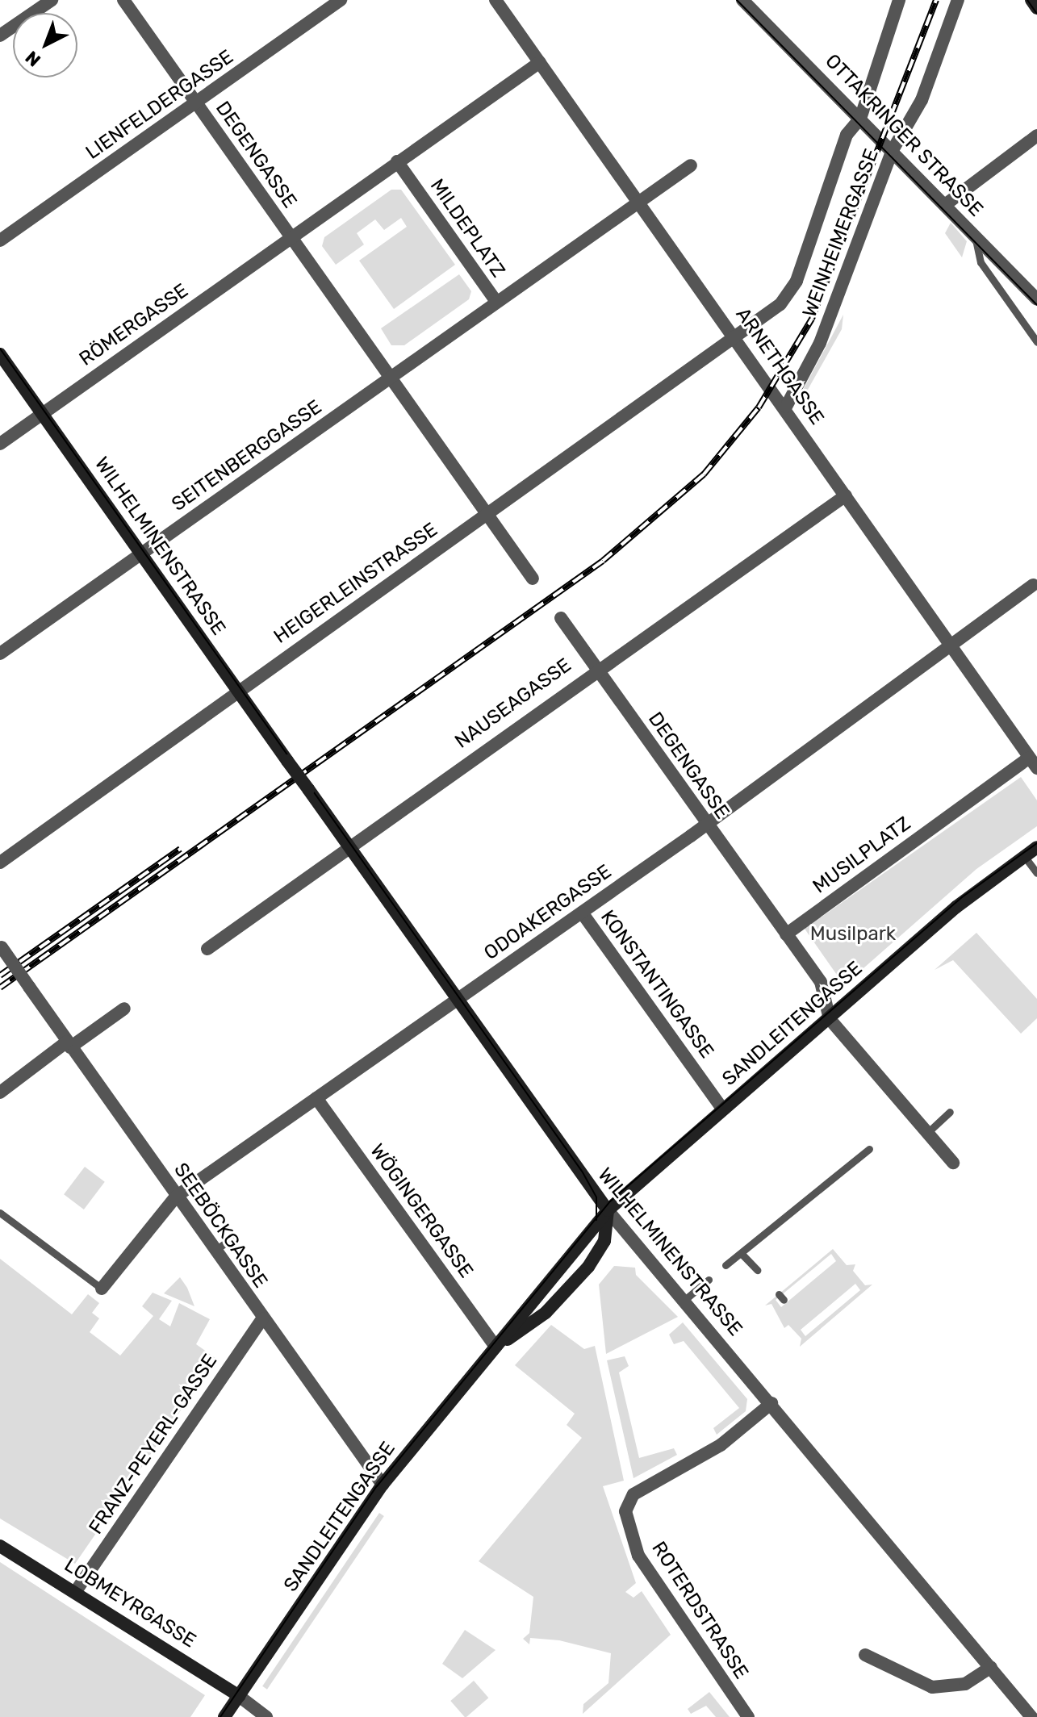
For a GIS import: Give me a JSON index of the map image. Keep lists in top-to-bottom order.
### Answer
{
  "streets": {
    "main road": ["WILHELMINENSTRASSE", "SANDLEITENGASSE", "LOBMEYRGASSE"],
    "street": [
      "LIENFELDERGASSE",
      "OTTAKRINGER STRASSE",
      "DEGENGASSE",
      "MILDEPLATZ",
      "WEINHEIMERGASSE",
      "RÖMERGASSE",
      "ARNETHGASSE",
      "SEITENBERGGASSE",
      "HEIGERLEINSTRASSE",
      "NAUSEAGASSE",
      "MUSILPLATZ",
      "ODOAKERGASSE",
      "KONSTANTINGASSE",
      "WÖGINGERGASSE",
      "SEEBÖCKGASSE",
      "FRANZ-PEYERL-GASSE",
      "ROTERDSTRASSE"
    ]
  },
  "crossings": [
    ["LIENFELDERGASSE", "DEGENGASSE"],
    ["OTTAKRINGER STRASSE", "WEINHEIMERGASSE"],
    ["DEGENGASSE", "RÖMERGASSE"],
    ["DEGENGASSE", "NAUSEAGASSE"],
    ["DEGENGASSE", "MUSILPLATZ"],
    ["DEGENGASSE", "ODOAKERGASSE"],
    ["MILDEPLATZ", "SEITENBERGGASSE"],
    ["WEINHEIMERGASSE", "ARNETHGASSE"],
    ["WEINHEIMERGASSE", "HEIGERLEINSTRASSE"],
    ["RÖMERGASSE", "WILHELMINENSTRASSE"],
    ["ARNETHGASSE", "HEIGERLEINSTRASSE"],
    ["ARNETHGASSE", "NAUSEAGASSE"],
    ["ARNETHGASSE", "MUSILPLATZ"],
    ["ARNETHGASSE", "ODOAKERGASSE"],
    ["SEITENBERGGASSE", "WILHELMINENSTRASSE"],
    ["WILHELMINENSTRASSE", "HEIGERLEINSTRASSE"],
    ["WILHELMINENSTRASSE", "NAUSEAGASSE"],
    ["WILHELMINENSTRASSE", "ODOAKERGASSE"],
    ["WILHELMINENSTRASSE", "SANDLEITENGASSE"],
    ["WILHELMINENSTRASSE", "ROTERDSTRASSE"],
    ["ODOAKERGASSE", "KONSTANTINGASSE"],
    ["ODOAKERGASSE", "WÖGINGERGASSE"],
    ["ODOAKERGASSE", "SEEBÖCKGASSE"],
    ["KONSTANTINGASSE", "SANDLEITENGASSE"],
    ["SANDLEITENGASSE", "WÖGINGERGASSE"],
    ["SANDLEITENGASSE", "SEEBÖCKGASSE"],
    ["SANDLEITENGASSE", "LOBMEYRGASSE"],
    ["SEEBÖCKGASSE", "FRANZ-PEYERL-GASSE"],
    ["FRANZ-PEYERL-GASSE", "LOBMEYRGASSE"]
  ],
  "parks": ["Musilpark"],
  "north": "bottom left"
}
